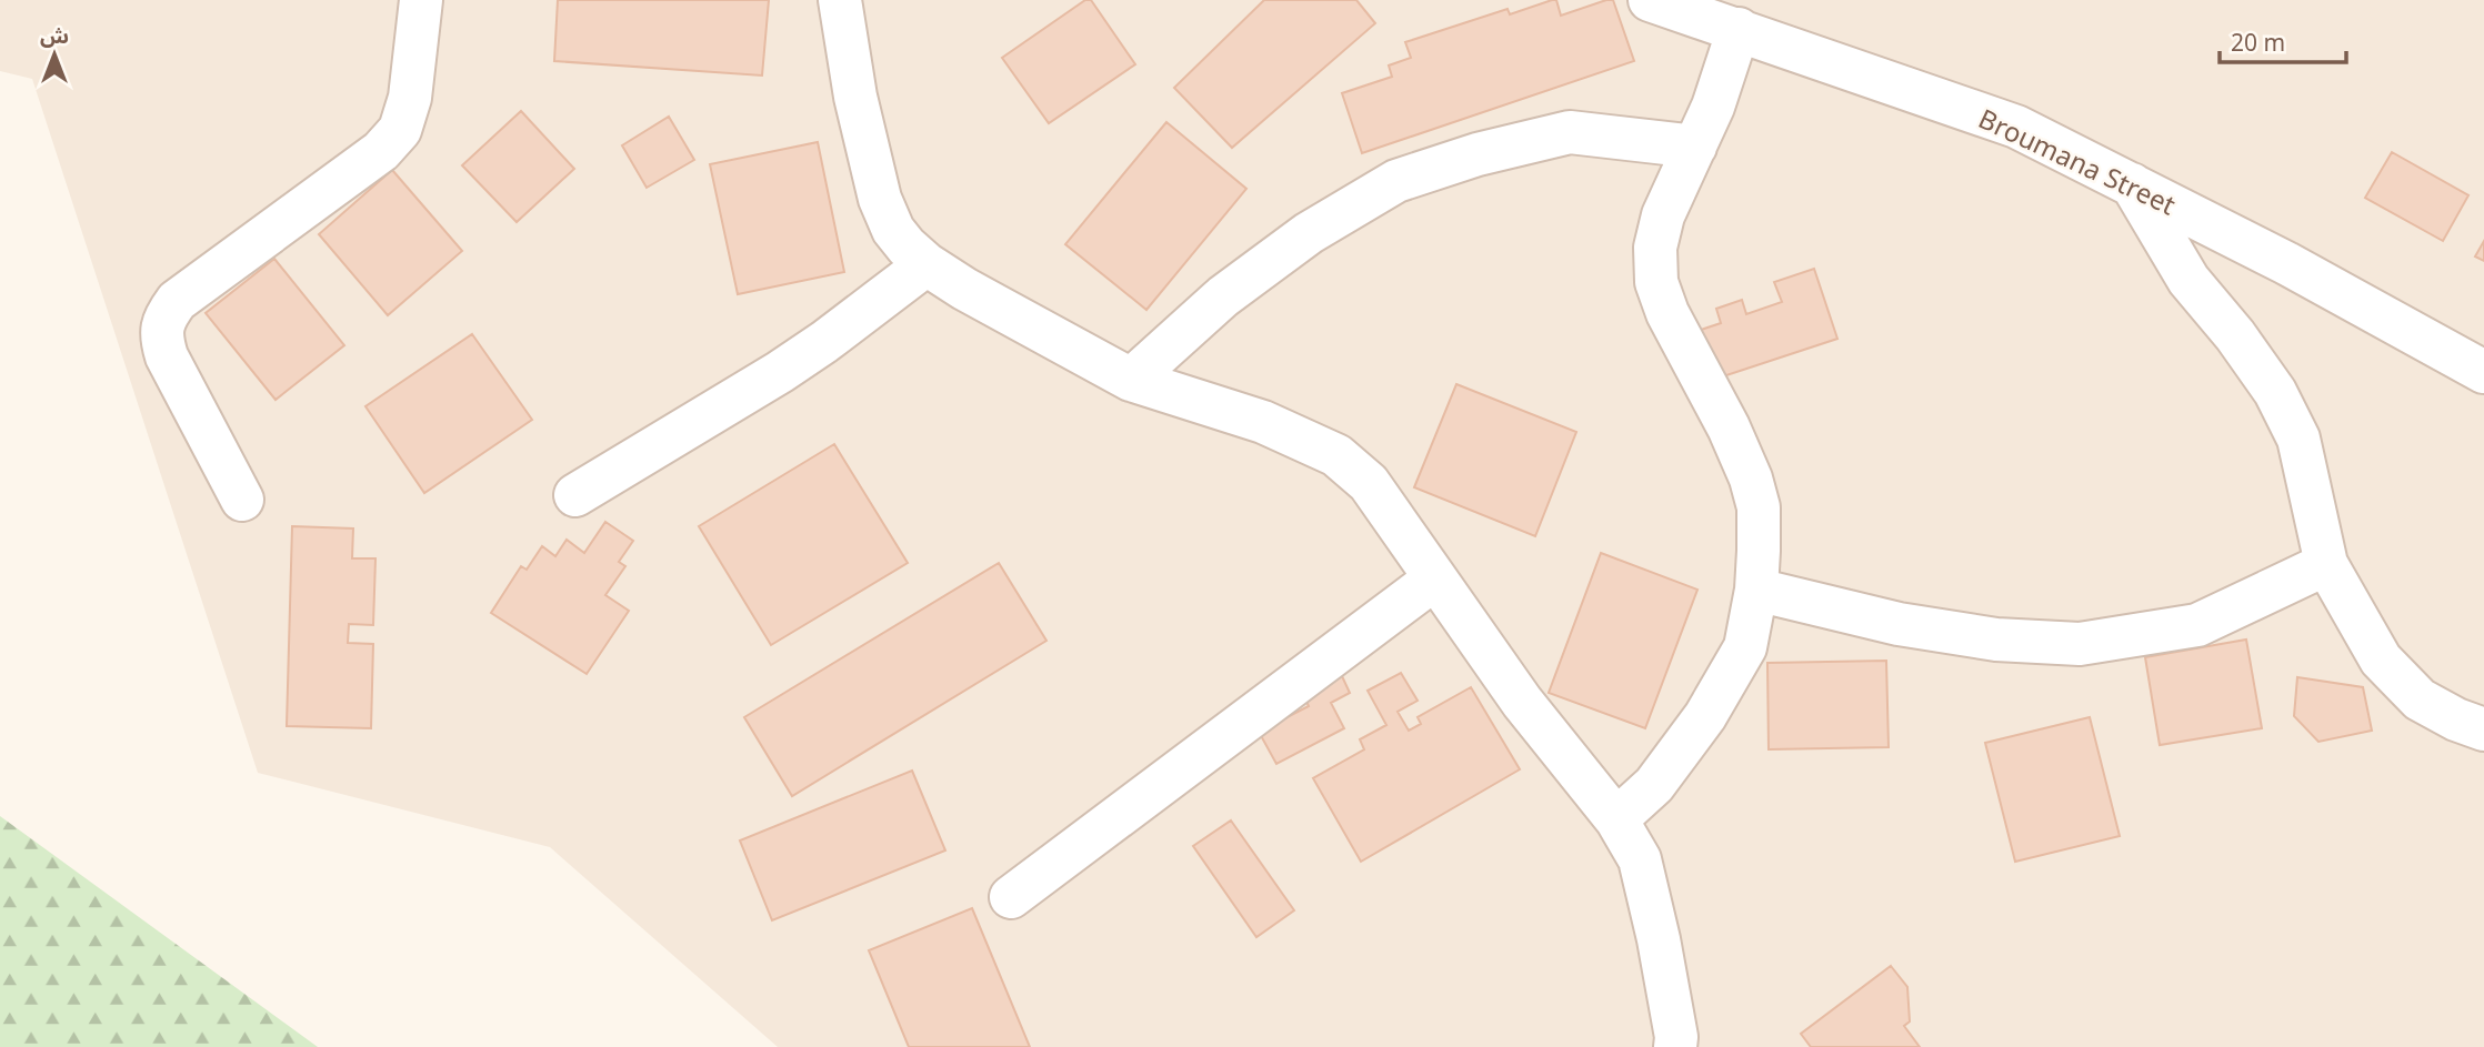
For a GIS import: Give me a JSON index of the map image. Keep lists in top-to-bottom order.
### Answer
{
  "streets": {
    "street": ["Broumana Street"]
  },
  "scale_bar": "20 m",
  "north": "top"
}
